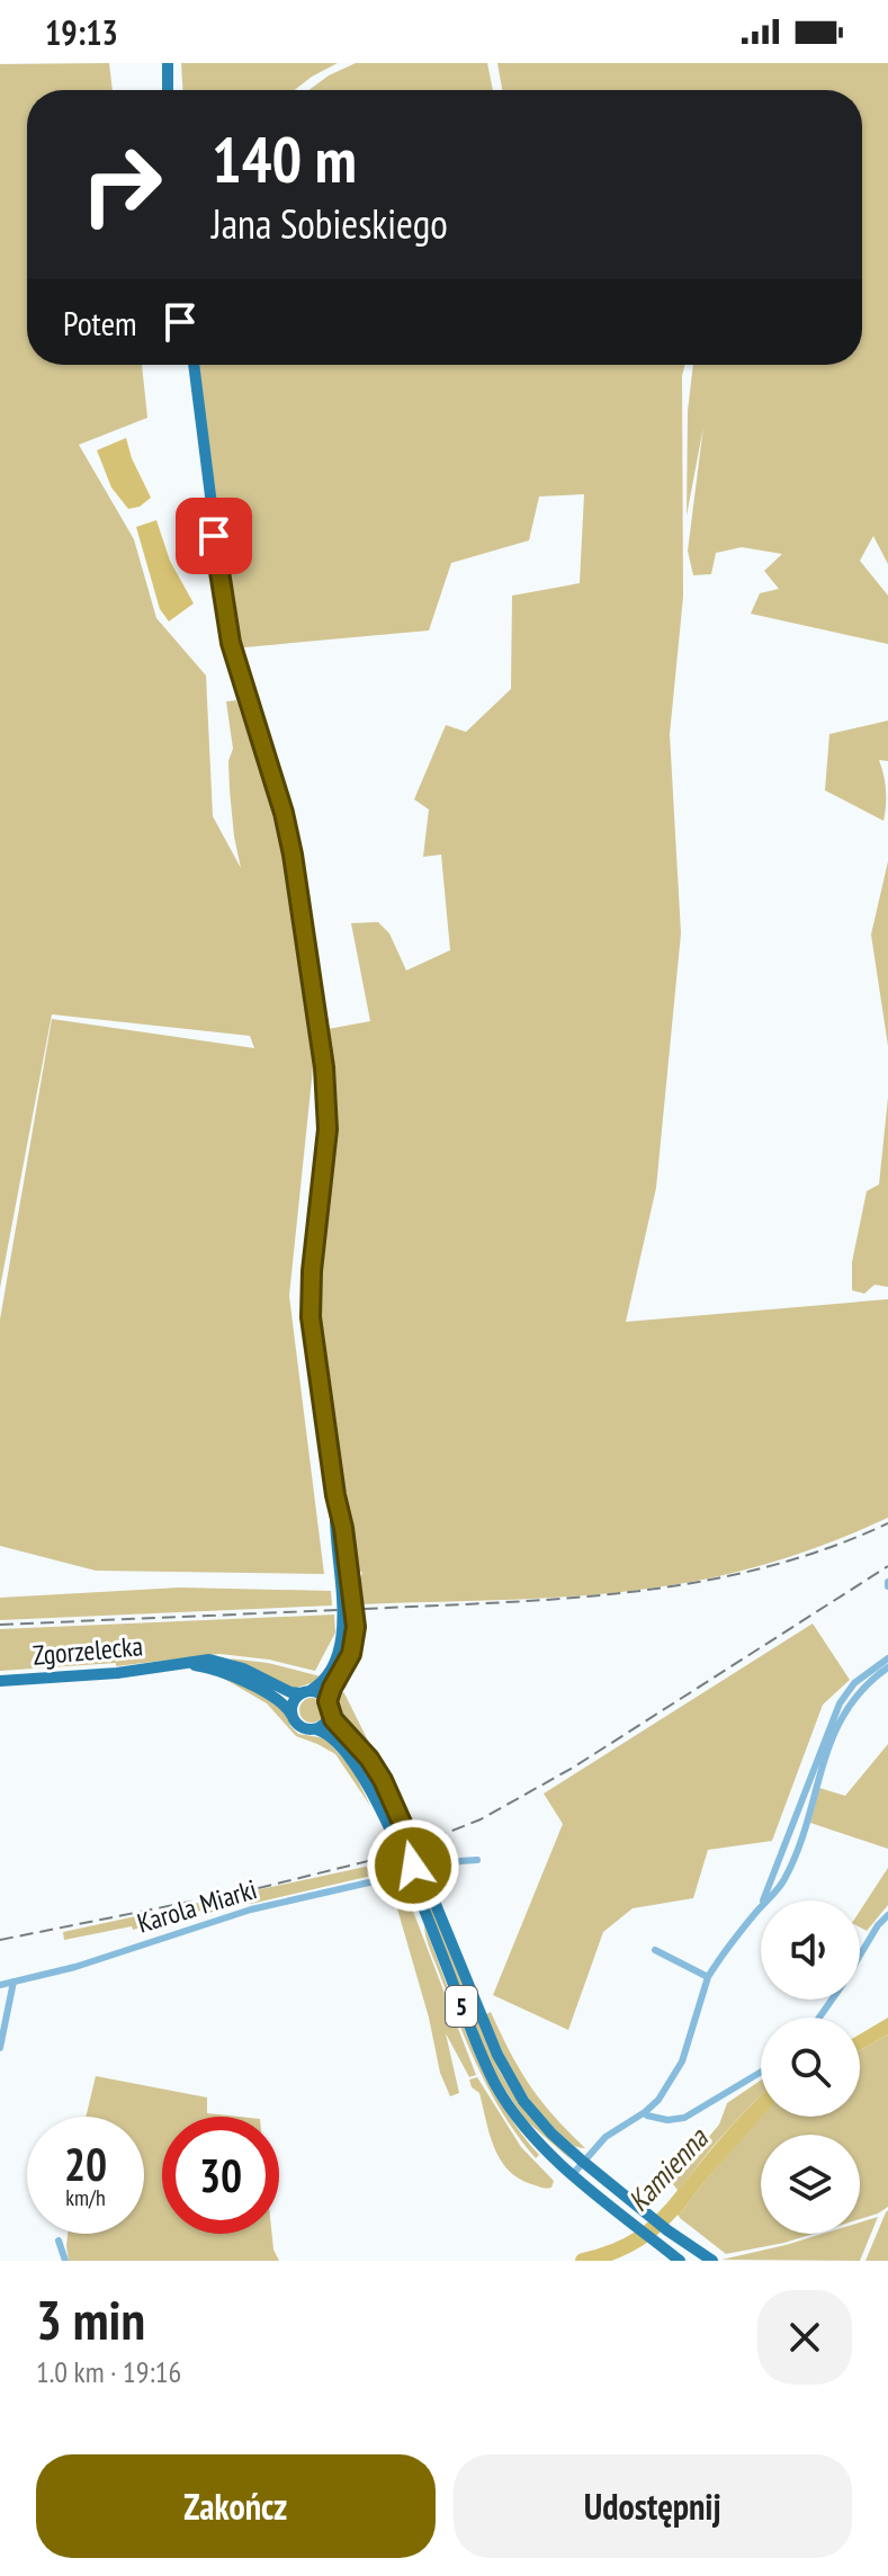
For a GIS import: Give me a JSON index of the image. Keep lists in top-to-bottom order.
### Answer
{
  "streets": {
    "main road": ["Zgorzelecka", "5"],
    "street": ["Karola Miarki"]
  },
  "crossings": [
    ["Zgorzelecka", "5"],
    ["Karola Miarki", "5"]
  ],
  "water": ["Kamienna"],
  "page": {
    "status": "19:13",
    "turn": ["140 m", "Jana Sobieskiego"],
    "then": "Potem",
    "speed": "20 km/h",
    "limit": "30",
    "heading": ["3 min", "1.0 km · 19:16"],
    "buttons": ["Zakończ", "Udostępnij"]
  }
}
